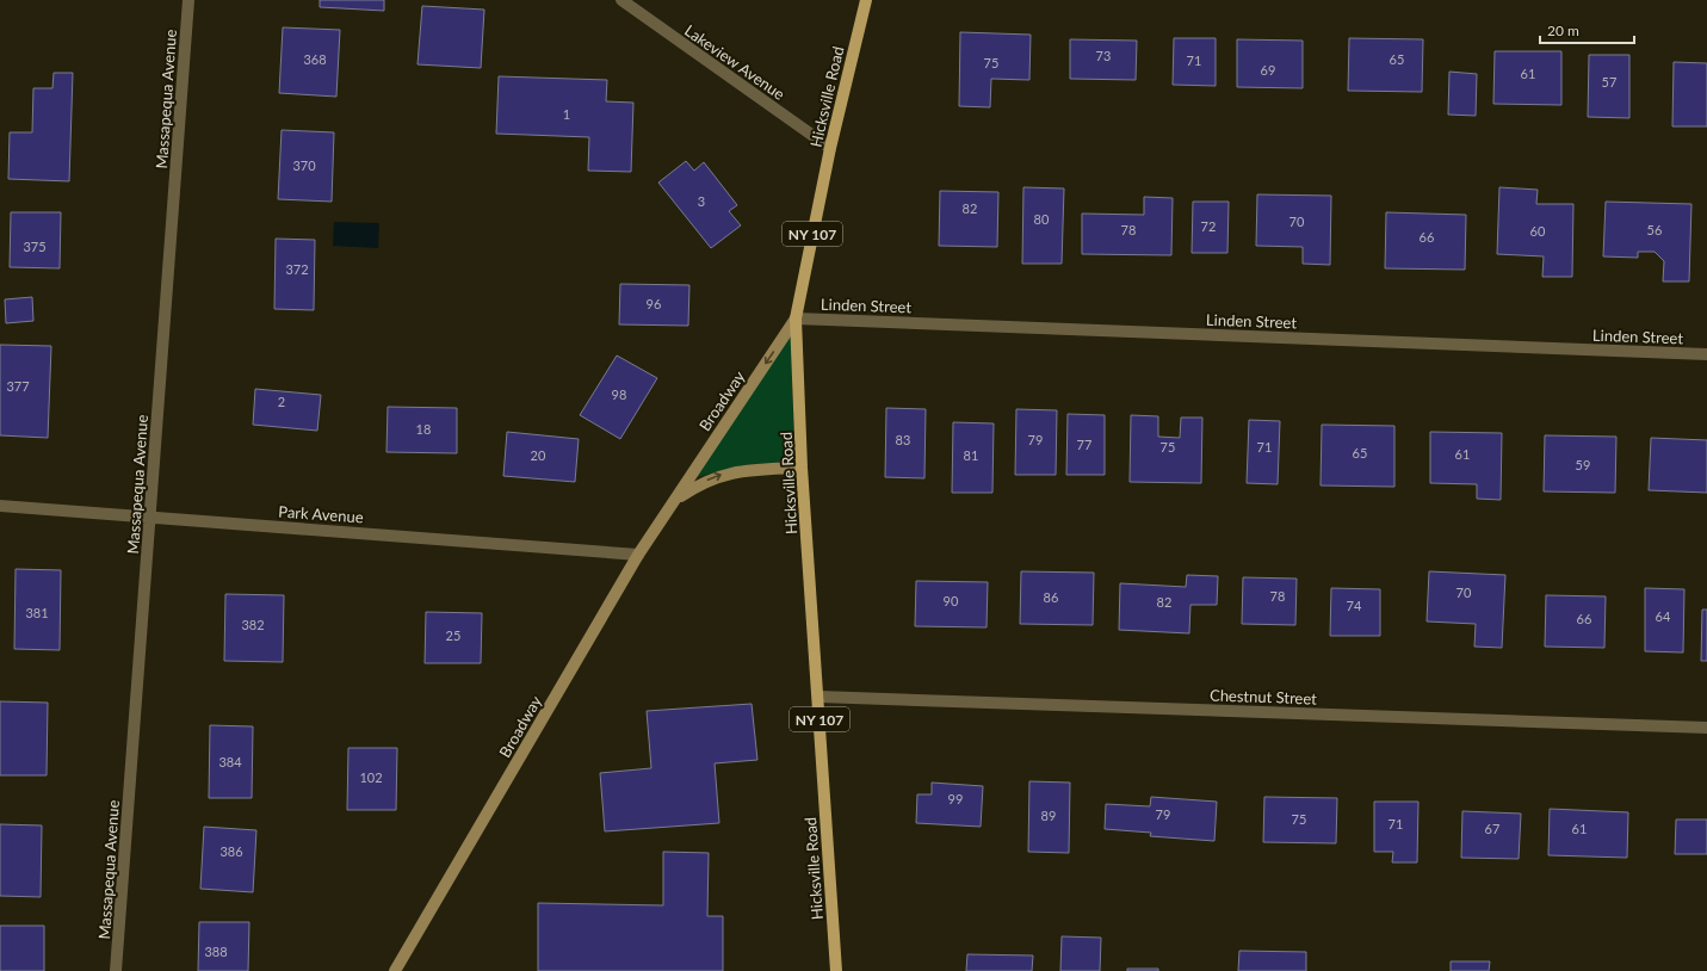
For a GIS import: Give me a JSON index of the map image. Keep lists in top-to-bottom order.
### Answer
{
  "streets": {
    "main road": ["Hicksville Road", "NY 107", "Broadway"],
    "street": [
      "Lakeview Avenue",
      "Massapequa Avenue",
      "Linden Street",
      "Park Avenue",
      "Chestnut Street"
    ]
  },
  "crossings": [
    ["Lakeview Avenue", "Hicksville Road"],
    ["Hicksville Road", "Linden Street"],
    ["Hicksville Road", "Broadway"],
    ["Hicksville Road", "Chestnut Street"],
    ["Massapequa Avenue", "Park Avenue"],
    ["Linden Street", "Broadway"],
    ["Broadway", "Park Avenue"]
  ],
  "house_numbers": [
    "73",
    "368",
    "65",
    "71",
    "75",
    "69",
    "61",
    "57",
    "1",
    "370",
    "3",
    "82",
    "80",
    "70",
    "72",
    "78",
    "56",
    "60",
    "66",
    "375",
    "372",
    "96",
    "377",
    "98",
    "2",
    "18",
    "83",
    "79",
    "77",
    "75",
    "71",
    "65",
    "61",
    "20",
    "81",
    "59",
    "70",
    "78",
    "86",
    "90",
    "82",
    "74",
    "381",
    "64",
    "66",
    "382",
    "25",
    "384",
    "102",
    "99",
    "79",
    "89",
    "75",
    "71",
    "67",
    "61",
    "386",
    "388"
  ],
  "scale_bar": "20 m"
}
